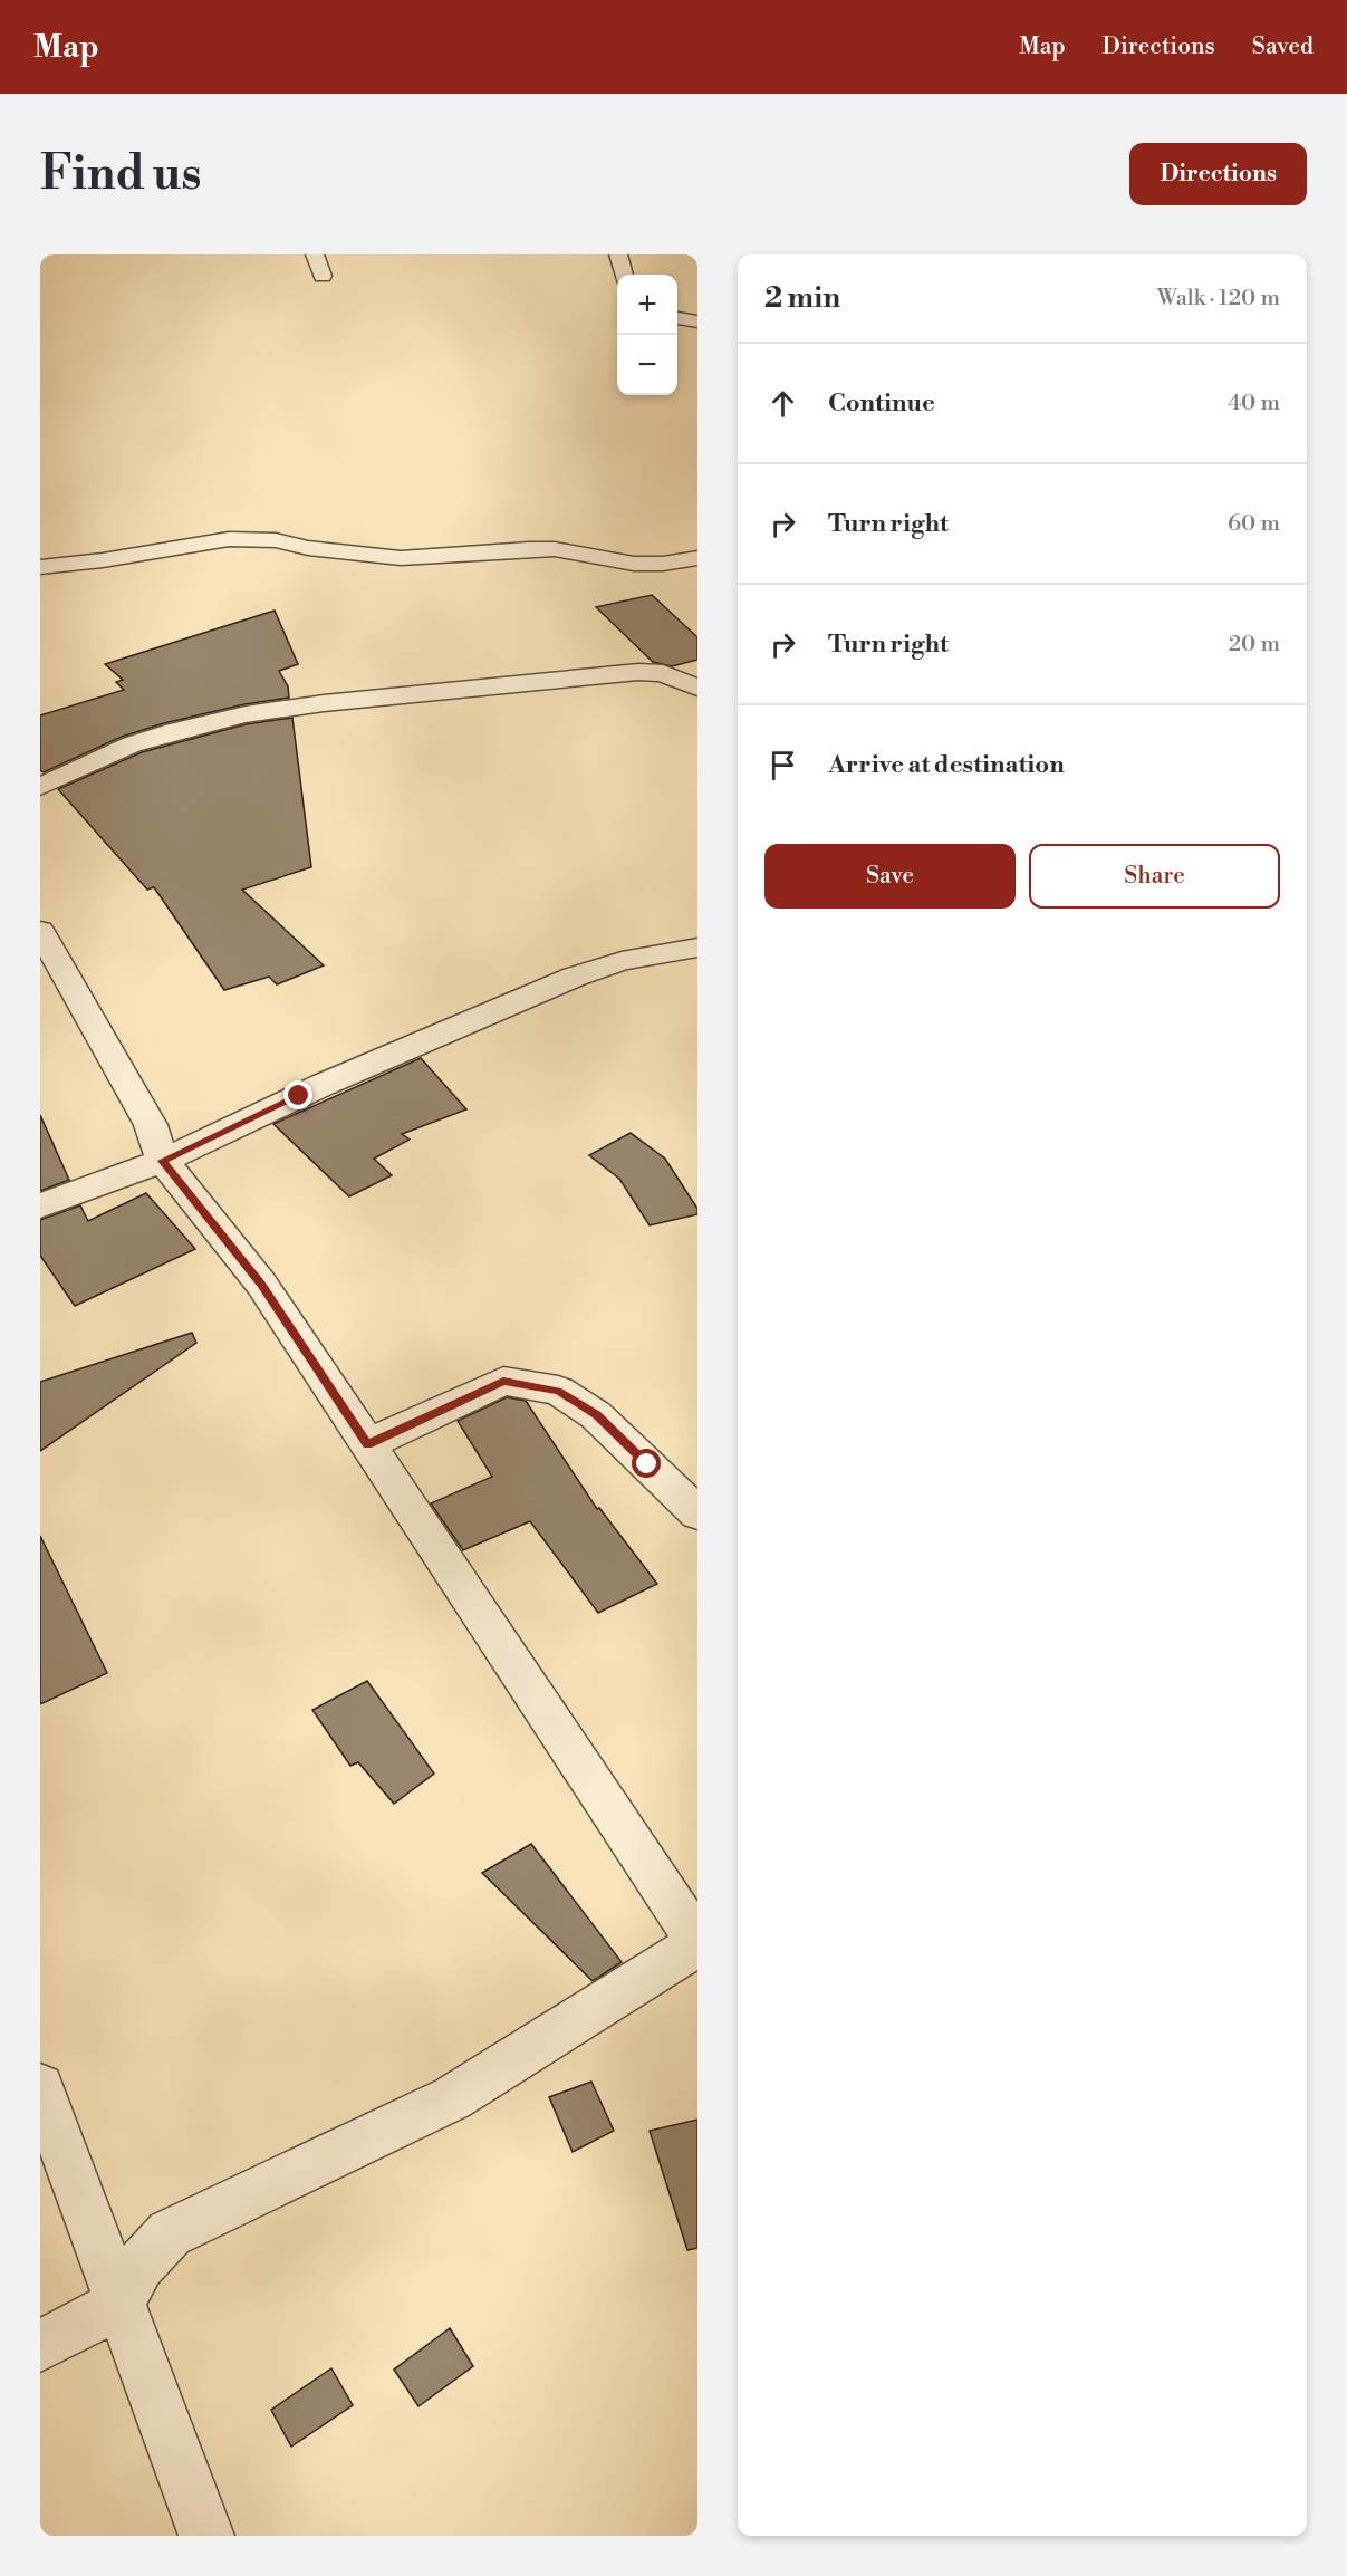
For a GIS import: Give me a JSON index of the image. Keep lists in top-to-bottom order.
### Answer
{
  "page": {
    "header": "Map",
    "nav": ["Map", "Directions", "Saved"],
    "buttons": [
      "Directions",
      ["Save", "Share"]
    ],
    "title": "Find us",
    "heading": ["2 min", "Walk · 120 m"],
    "map_buttons": ["+", "−"],
    "list": [
      ["Continue", "40 m"],
      ["Turn right", "60 m"],
      ["Turn right", "20 m"],
      "Arrive at destination"
    ]
  }
}
